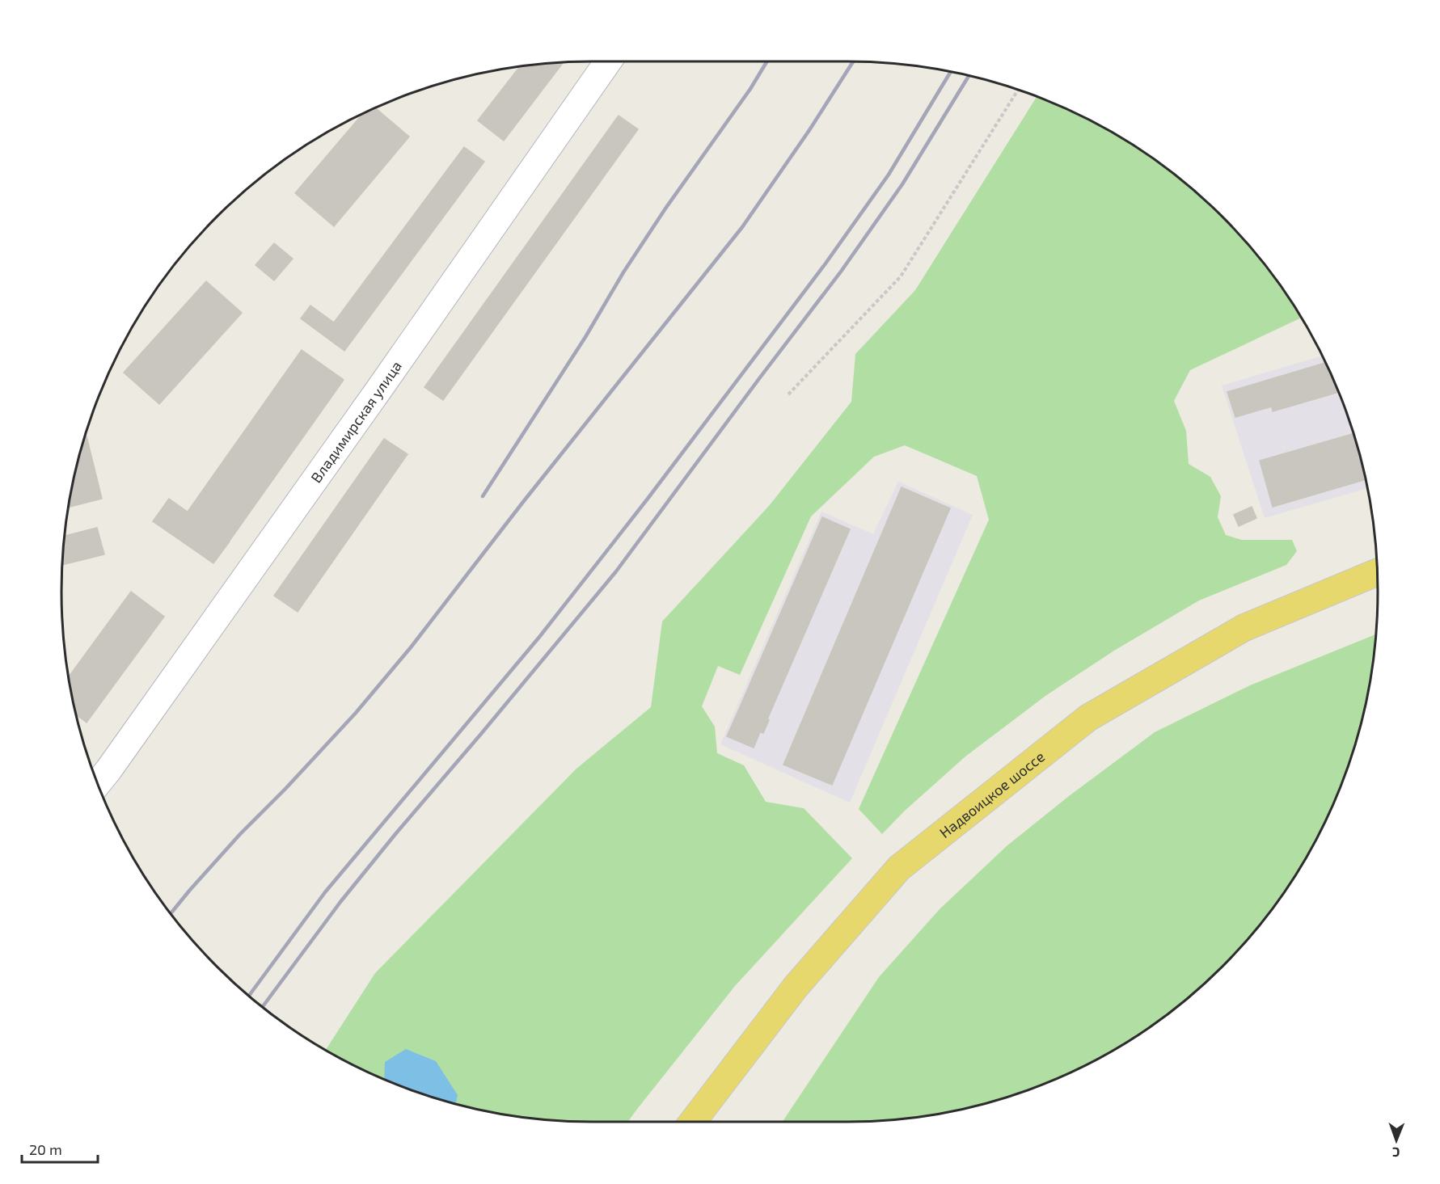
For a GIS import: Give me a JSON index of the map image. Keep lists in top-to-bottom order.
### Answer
{
  "streets": {
    "main road": ["Надвоицкое шоссе"],
    "street": ["Владимирская улица"]
  },
  "scale_bar": "20 m",
  "north": "bottom"
}
